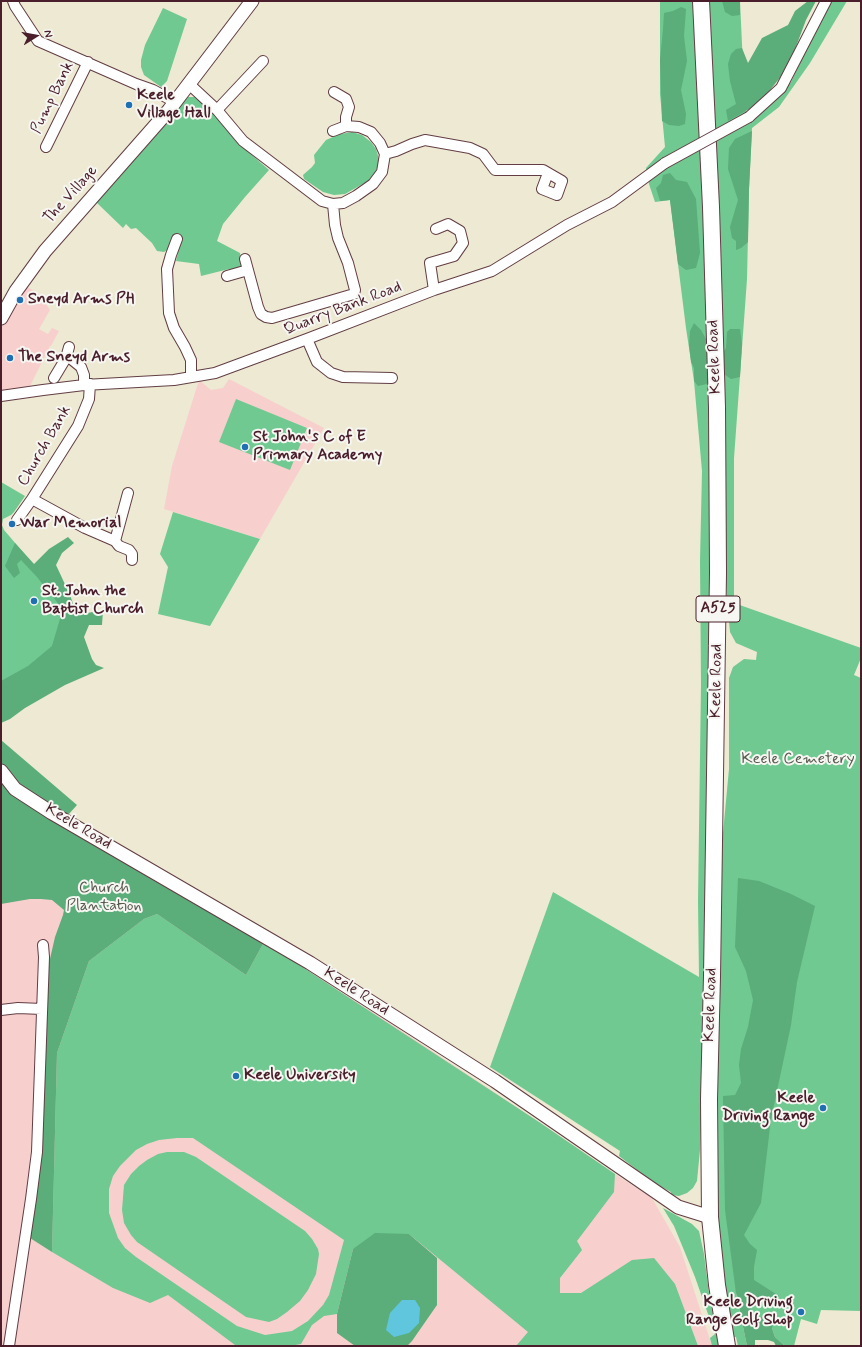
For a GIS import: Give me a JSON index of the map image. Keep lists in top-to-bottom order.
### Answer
{
  "streets": {
    "main road": ["Keele Road", "A525"],
    "street": [
      "Pump Bank",
      "The Village",
      "Quarry Bank Road",
      "Church Bank"
    ]
  },
  "crossings": [
    ["Quarry Bank Road", "Church Bank"]
  ],
  "parks": ["Keele Cemetery", "Church Plantation"],
  "places": [
    "Keele Village Hall",
    "Sneyd Arms PH",
    "The Sneyd Arms",
    "St John's C of E Primary Academy",
    "War Memorial",
    "St. John the Baptist Church",
    "Keele University",
    "Keele Driving Range",
    "Keele Driving Range Golf Shop"
  ],
  "north": "right"
}
